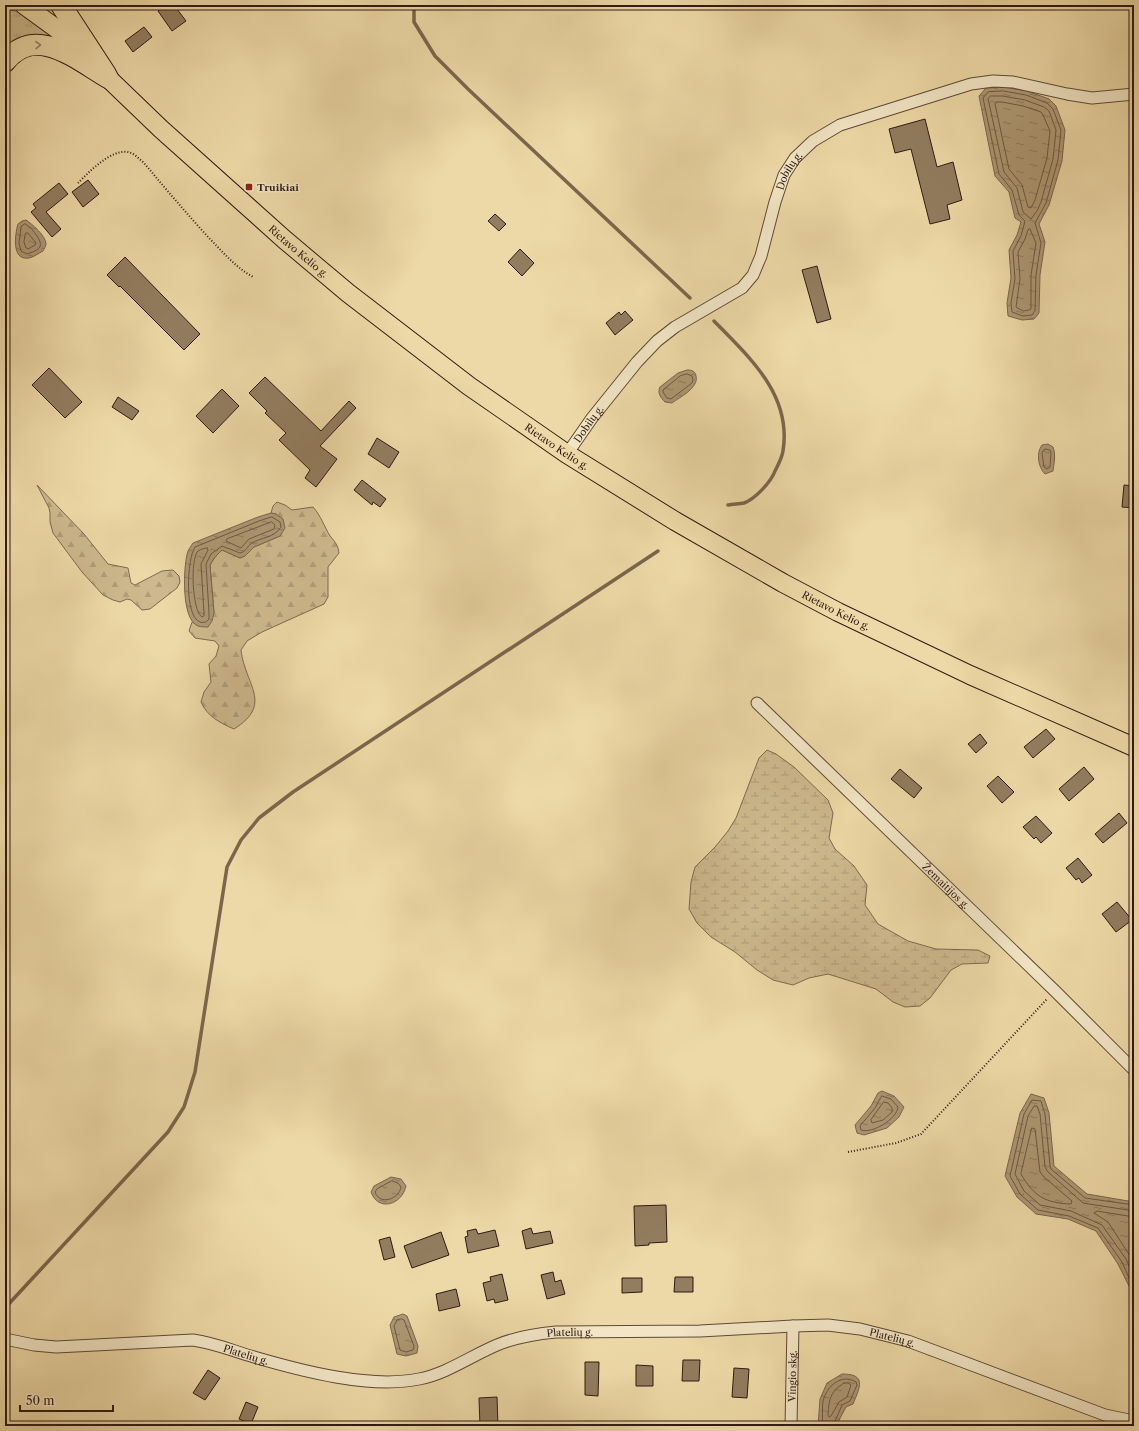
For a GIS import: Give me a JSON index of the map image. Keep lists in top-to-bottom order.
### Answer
{
  "streets": {
    "main road": ["Rietavo Kelio g."],
    "street": [
      "Dobilų g.",
      "Žemaitijos g.",
      "Platelių g.",
      "Vingio skg."
    ]
  },
  "crossings": [
    ["Dobilų g.", "Rietavo Kelio g."],
    ["Platelių g.", "Vingio skg."]
  ],
  "places": {
    "transit": ["Truikiai"]
  },
  "scale_bar": "50 m"
}
